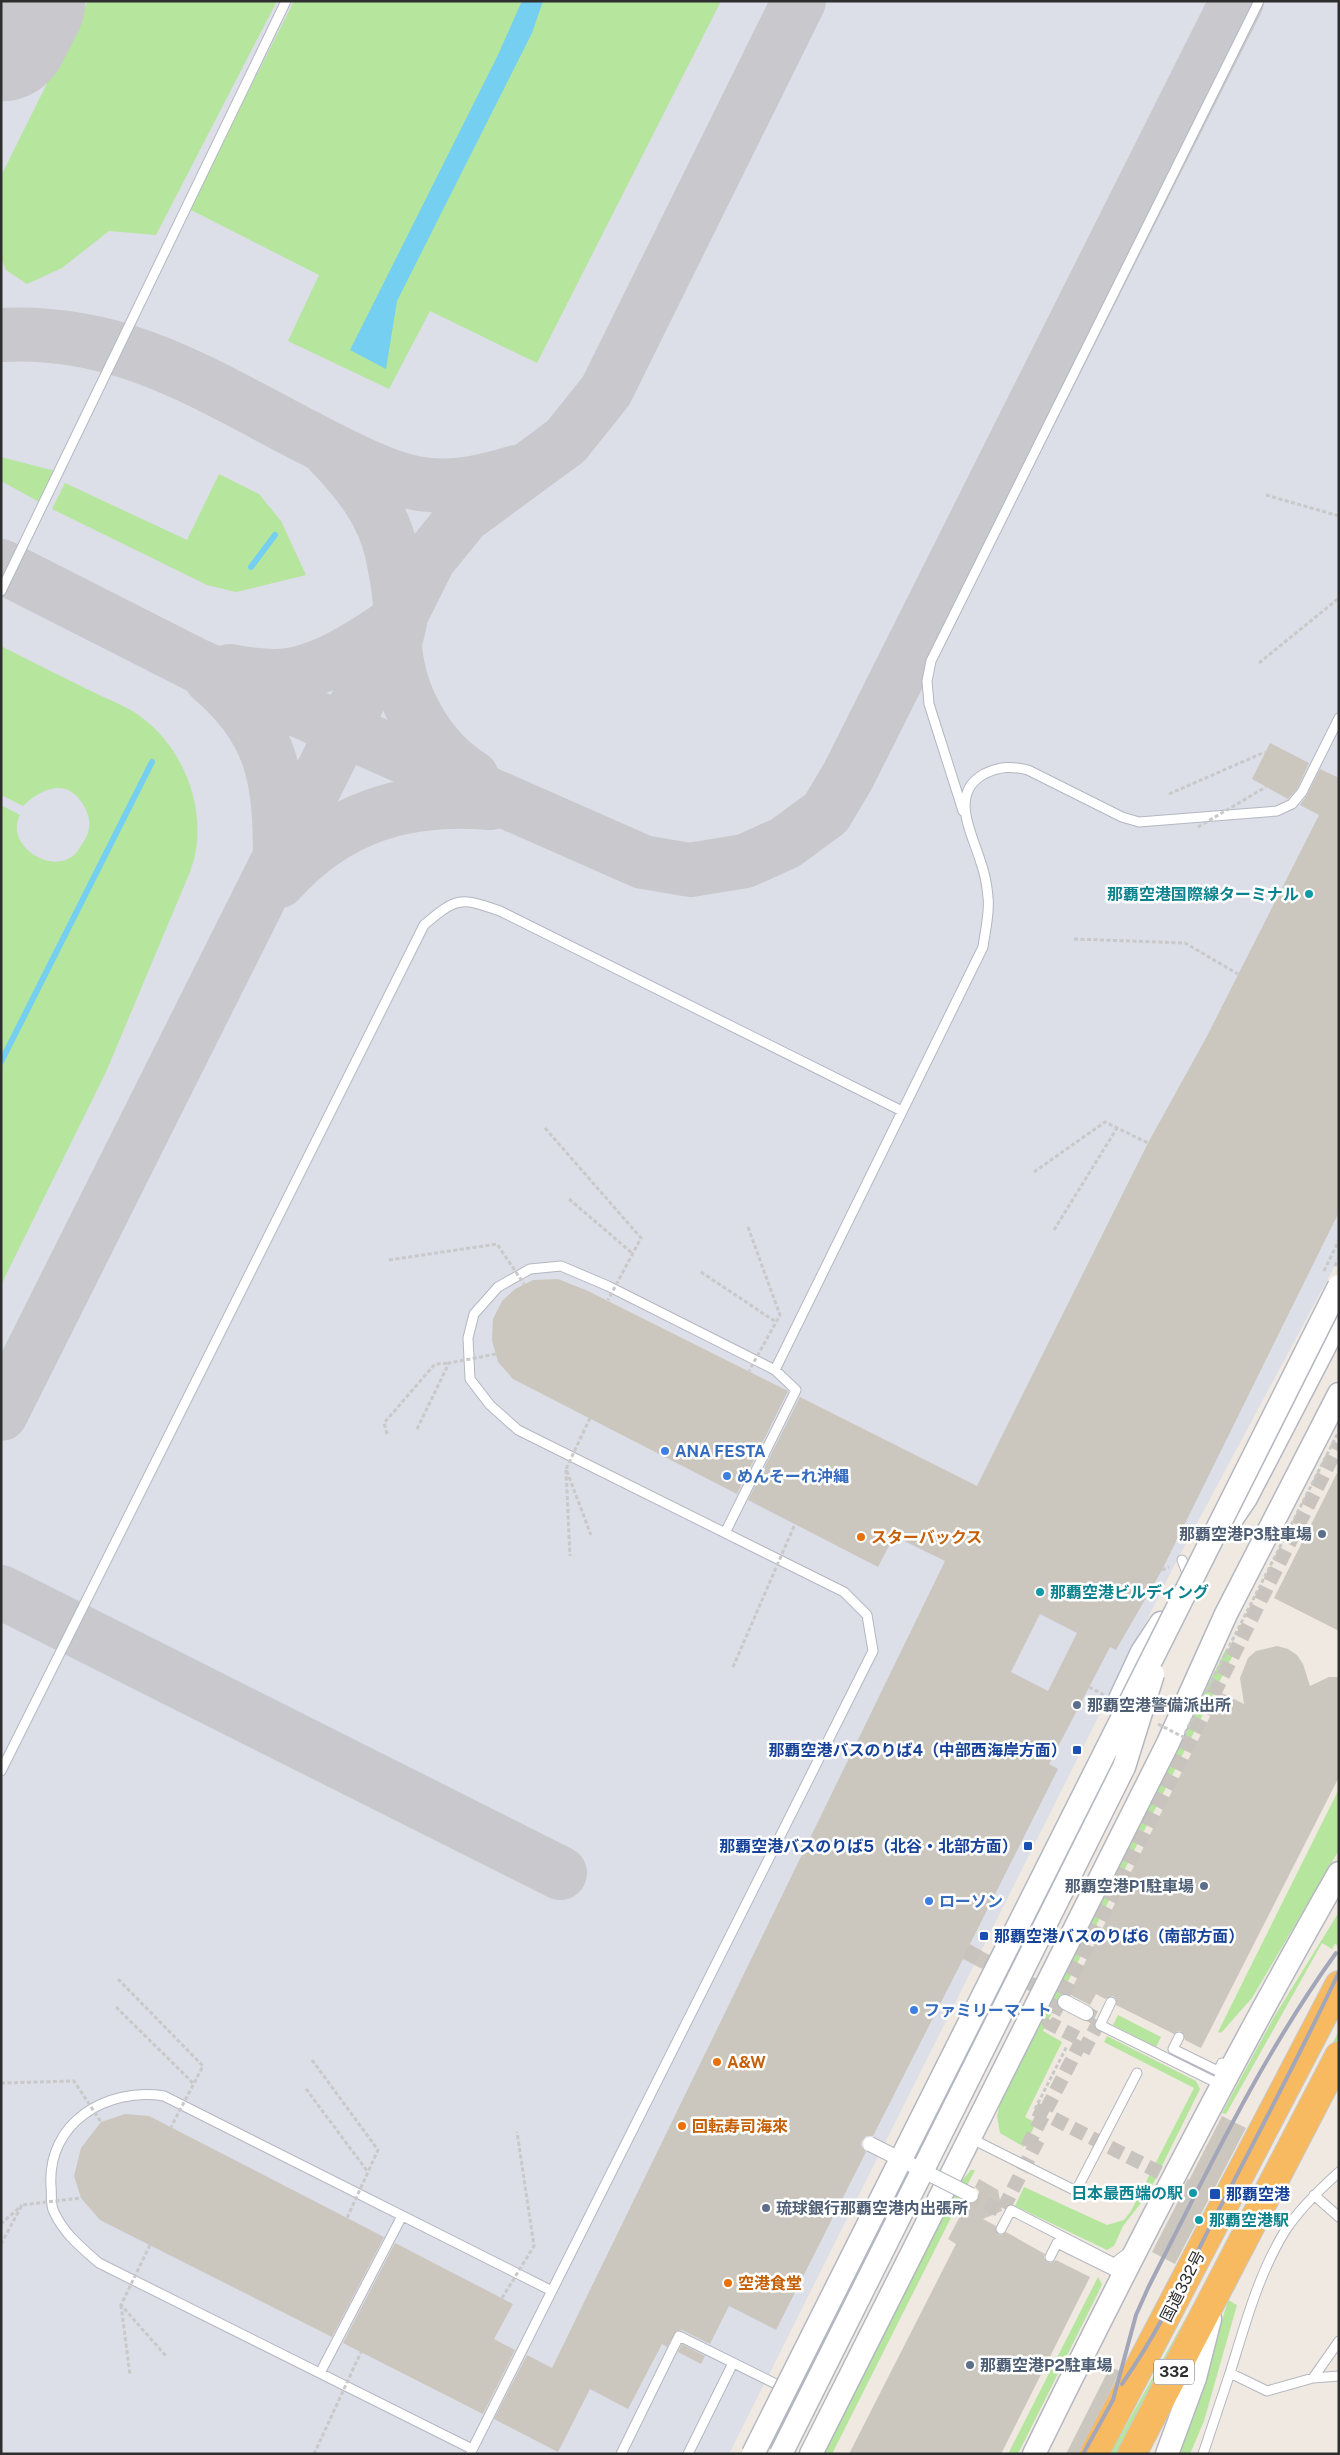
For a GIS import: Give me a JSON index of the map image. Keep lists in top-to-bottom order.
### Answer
{
  "streets": {
    "highway": ["国道332号", "332"]
  },
  "places": {
    "other": [
      "那覇空港国際線ターミナル",
      "ANA FESTA",
      "めんそーれ沖縄",
      "那覇空港P3駐車場",
      "スターバックス",
      "那覇空港ビルディング",
      "那覇空港警備派出所",
      "那覇空港P1駐車場",
      "ローソン",
      "ファミリーマート",
      "A&W",
      "回転寿司海來",
      "日本最西端の駅",
      "琉球銀行那覇空港内出張所",
      "那覇空港駅",
      "空港食堂",
      "那覇空港P2駐車場"
    ],
    "transit": [
      "那覇空港バスのりば4（中部西海岸方面）",
      "那覇空港バスのりば5（北谷・北部方面）",
      "那覇空港バスのりば6（南部方面）",
      "那覇空港"
    ]
  }
}
